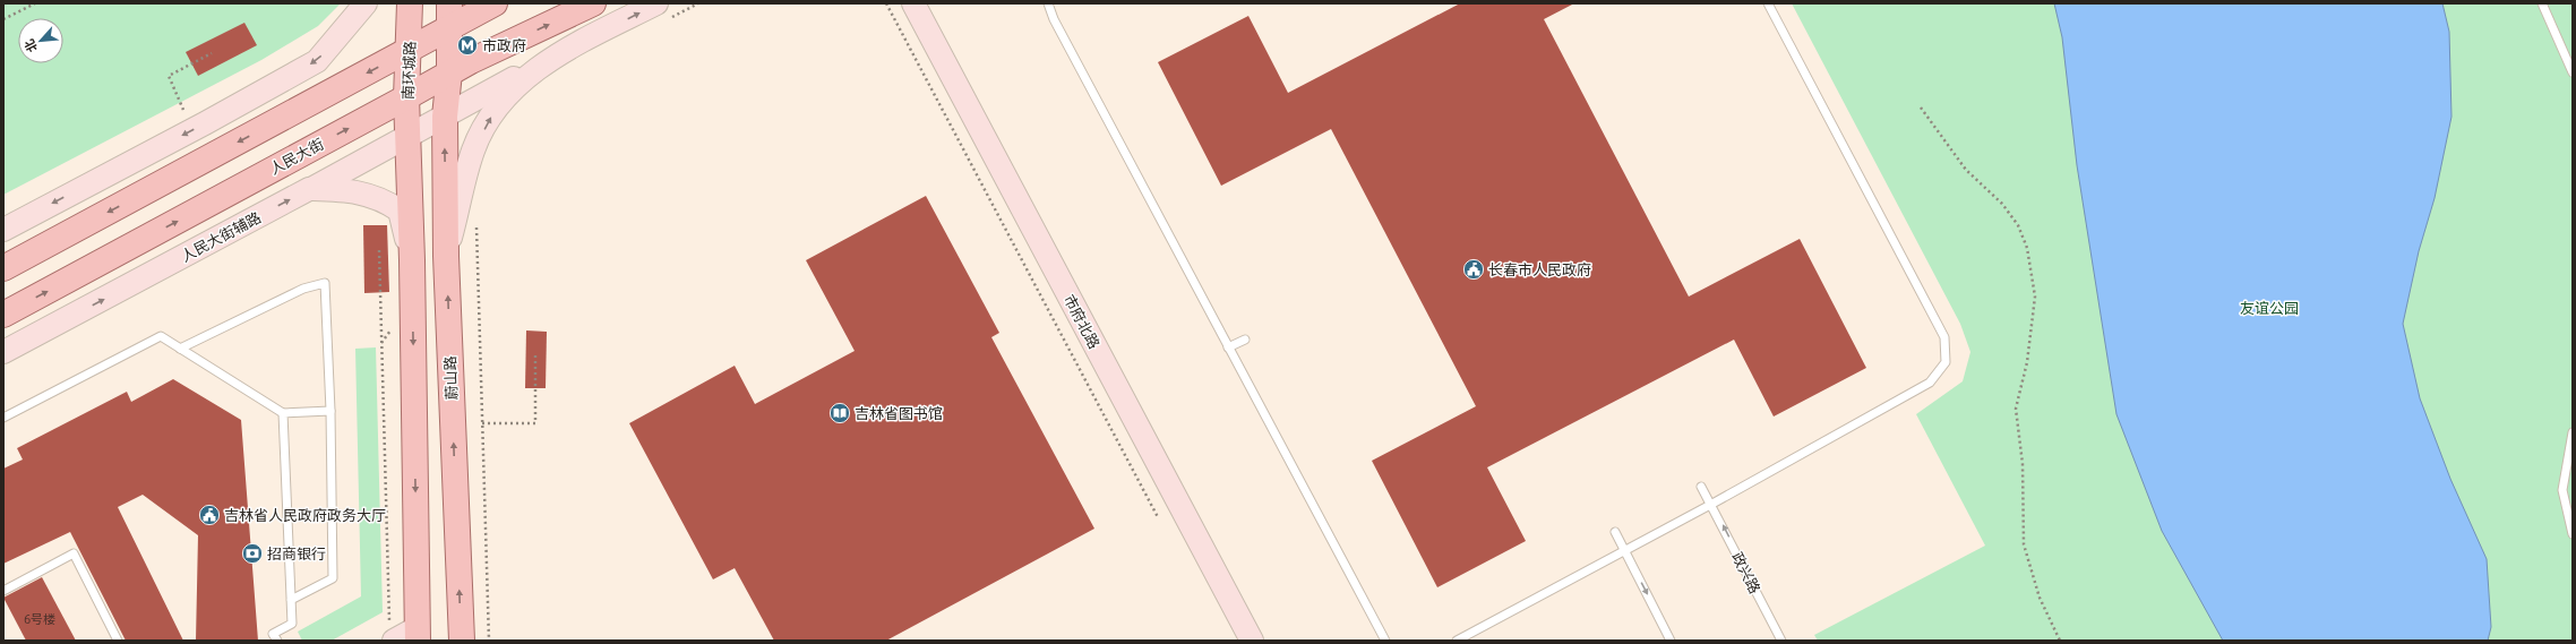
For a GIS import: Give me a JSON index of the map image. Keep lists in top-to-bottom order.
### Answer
{
  "streets": {
    "main road": [
      "南环城路",
      "人民大街",
      "人民大街辅路",
      "市府北路",
      "蔚山路"
    ],
    "lane": ["政兴路"]
  },
  "crossings": [
    ["南环城路", "人民大街"]
  ],
  "one_way": ["政兴路"],
  "parks": ["友谊公园"],
  "places": {
    "metro station": ["市政府"],
    "public building": ["长春市人民政府", "吉林省人民政府政务大厅"],
    "library": ["吉林省图书馆"],
    "bank": ["招商银行"]
  },
  "house_numbers": ["6号楼"],
  "north": "bottom left"
}
